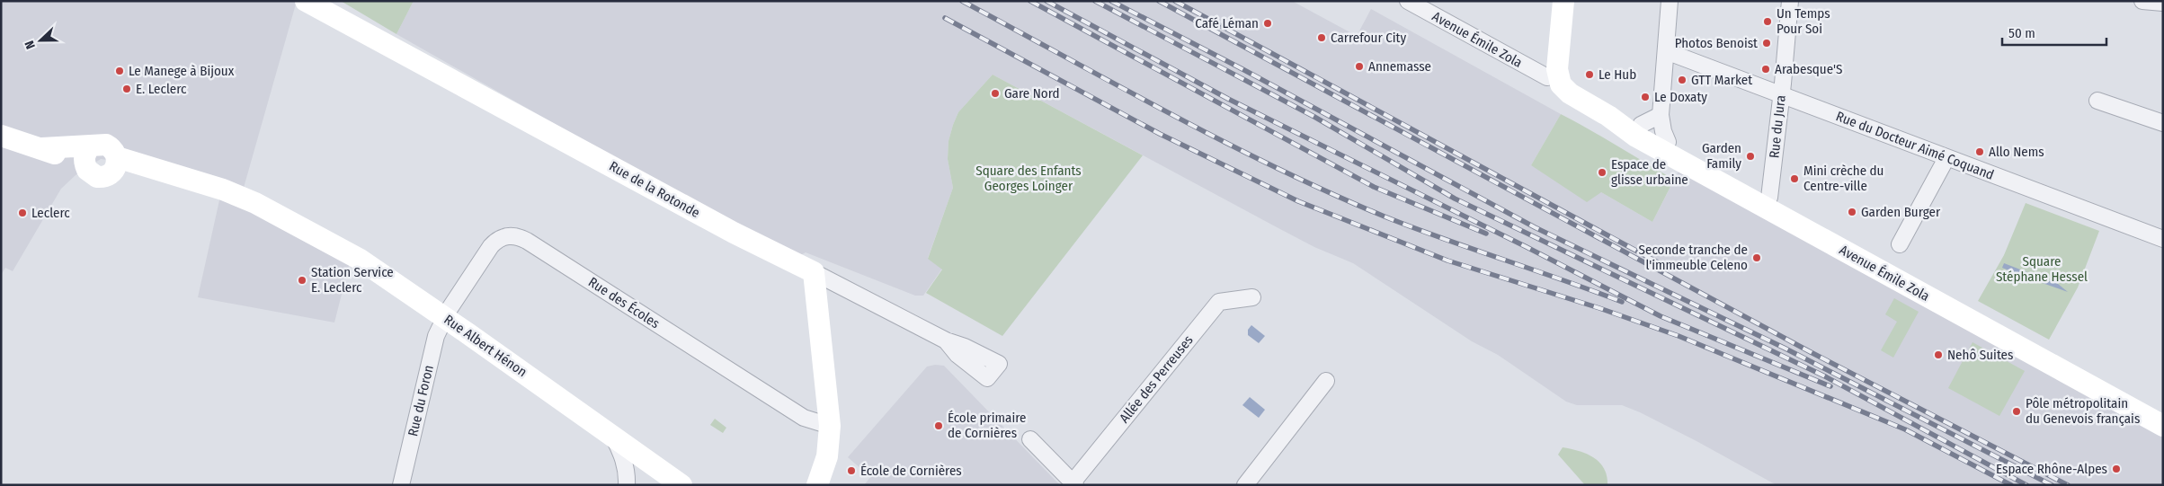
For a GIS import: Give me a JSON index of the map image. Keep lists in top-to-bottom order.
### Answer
{
  "streets": {
    "street": [
      "Avenue Émile Zola",
      "Rue du Jura",
      "Rue du Docteur Aimé Coquand",
      "Rue de la Rotonde",
      "Rue des Écoles",
      "Rue Albert Hénon",
      "Allée des Perreuses",
      "Rue du Foron"
    ]
  },
  "crossings": [
    ["Avenue Émile Zola", "Rue du Jura"],
    ["Rue du Jura", "Rue du Docteur Aimé Coquand"],
    ["Rue des Écoles", "Rue Albert Hénon"],
    ["Rue des Écoles", "Rue du Foron"],
    ["Rue Albert Hénon", "Rue du Foron"]
  ],
  "parks": ["Square des Enfants Georges Loinger", "Square Stéphane Hessel"],
  "places": [
    "Un Temps Pour Soi",
    "Café Léman",
    "Carrefour City",
    "Photos Benoist",
    "Annemasse",
    "Arabesque'S",
    "Le Manege à Bijoux",
    "Le Hub",
    "GTT Market",
    "E. Leclerc",
    "Gare Nord",
    "Le Doxaty",
    "Allo Nems",
    "Garden Family",
    "Espace de glisse urbaine",
    "Mini crèche du Centre-ville",
    "Garden Burger",
    "Leclerc",
    "Seconde tranche de l'immeuble Celeno",
    "Station Service E. Leclerc",
    "Nehô Suites",
    "Pôle métropolitain du Genevois français",
    "École primaire de Cornières",
    "Espace Rhône-Alpes",
    "École de Cornières"
  ],
  "scale_bar": "50 m",
  "north": "left"
}
